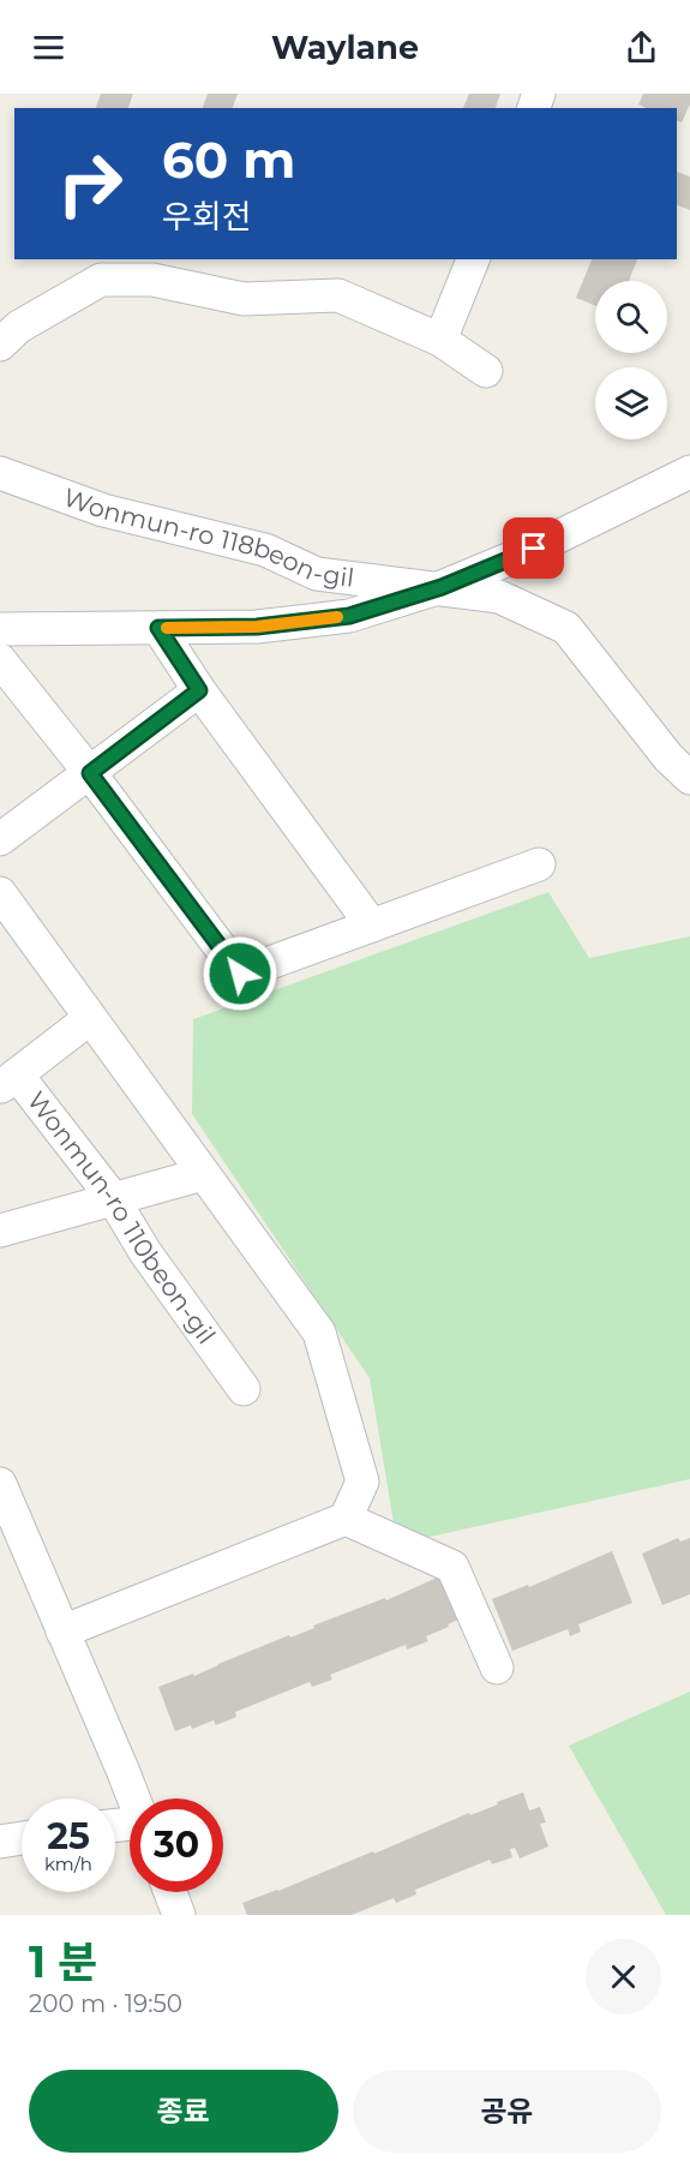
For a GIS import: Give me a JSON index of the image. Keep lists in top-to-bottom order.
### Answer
{
  "streets": {
    "street": ["Wonmun-ro 118beon-gil", "Wonmun-ro 110beon-gil"]
  },
  "page": {
    "header": "Waylane",
    "turn": ["60 m", "우회전"],
    "speed": "25 km/h",
    "limit": "30",
    "heading": ["1 분", "200 m · 19:50"],
    "buttons": ["종료", "공유"]
  }
}
